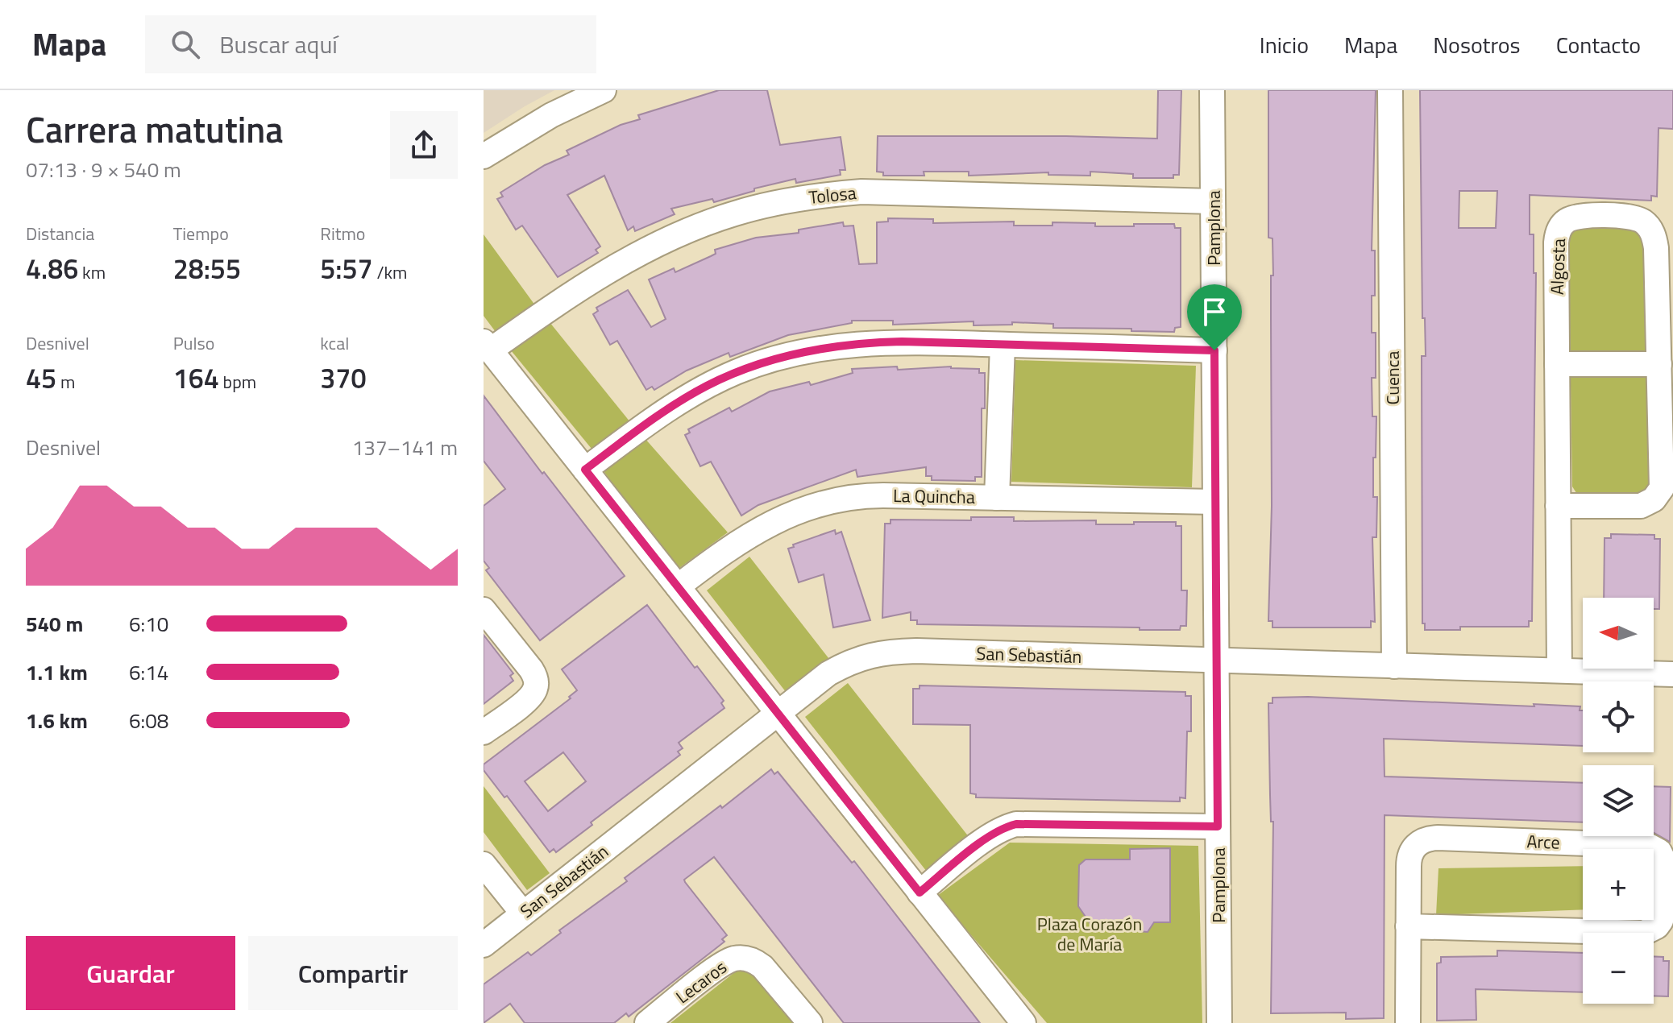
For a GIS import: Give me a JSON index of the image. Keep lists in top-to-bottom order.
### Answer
{
  "streets": {
    "street": [
      "Tolosa",
      "Pamplona",
      "Algosta",
      "Cuenca",
      "La Quincha",
      "San Sebastián",
      "Arce",
      "Lecaros"
    ]
  },
  "crossings": [
    ["Tolosa", "Pamplona"],
    ["Pamplona", "La Quincha"],
    ["Pamplona", "San Sebastián"],
    ["Algosta", "San Sebastián"],
    ["Cuenca", "San Sebastián"]
  ],
  "parks": ["Plaza Corazón de María"],
  "north": "left",
  "page": {
    "header": "Mapa",
    "search": "Buscar aquí",
    "nav": [
      "Inicio",
      "Mapa",
      "Nosotros",
      "Contacto"
    ],
    "heading": ["Carrera matutina", "07:13 · 9 × 540 m"],
    "stats": [
      ["Distancia", "4.86 km"],
      ["Tiempo", "28:55"],
      ["Ritmo", "5:57 /km"],
      ["Desnivel", "45 m"],
      ["Pulso", "164 bpm"],
      ["kcal", "370"]
    ],
    "chart": ["Desnivel", "137–141 m"],
    "map_buttons": ["+", "−"],
    "list": [
      {
        "name": "540 m",
        "note": "6:10"
      },
      {
        "name": "1.1 km",
        "note": "6:14"
      },
      {
        "name": "1.6 km",
        "note": "6:08"
      }
    ],
    "buttons": ["Guardar", "Compartir"]
  }
}
